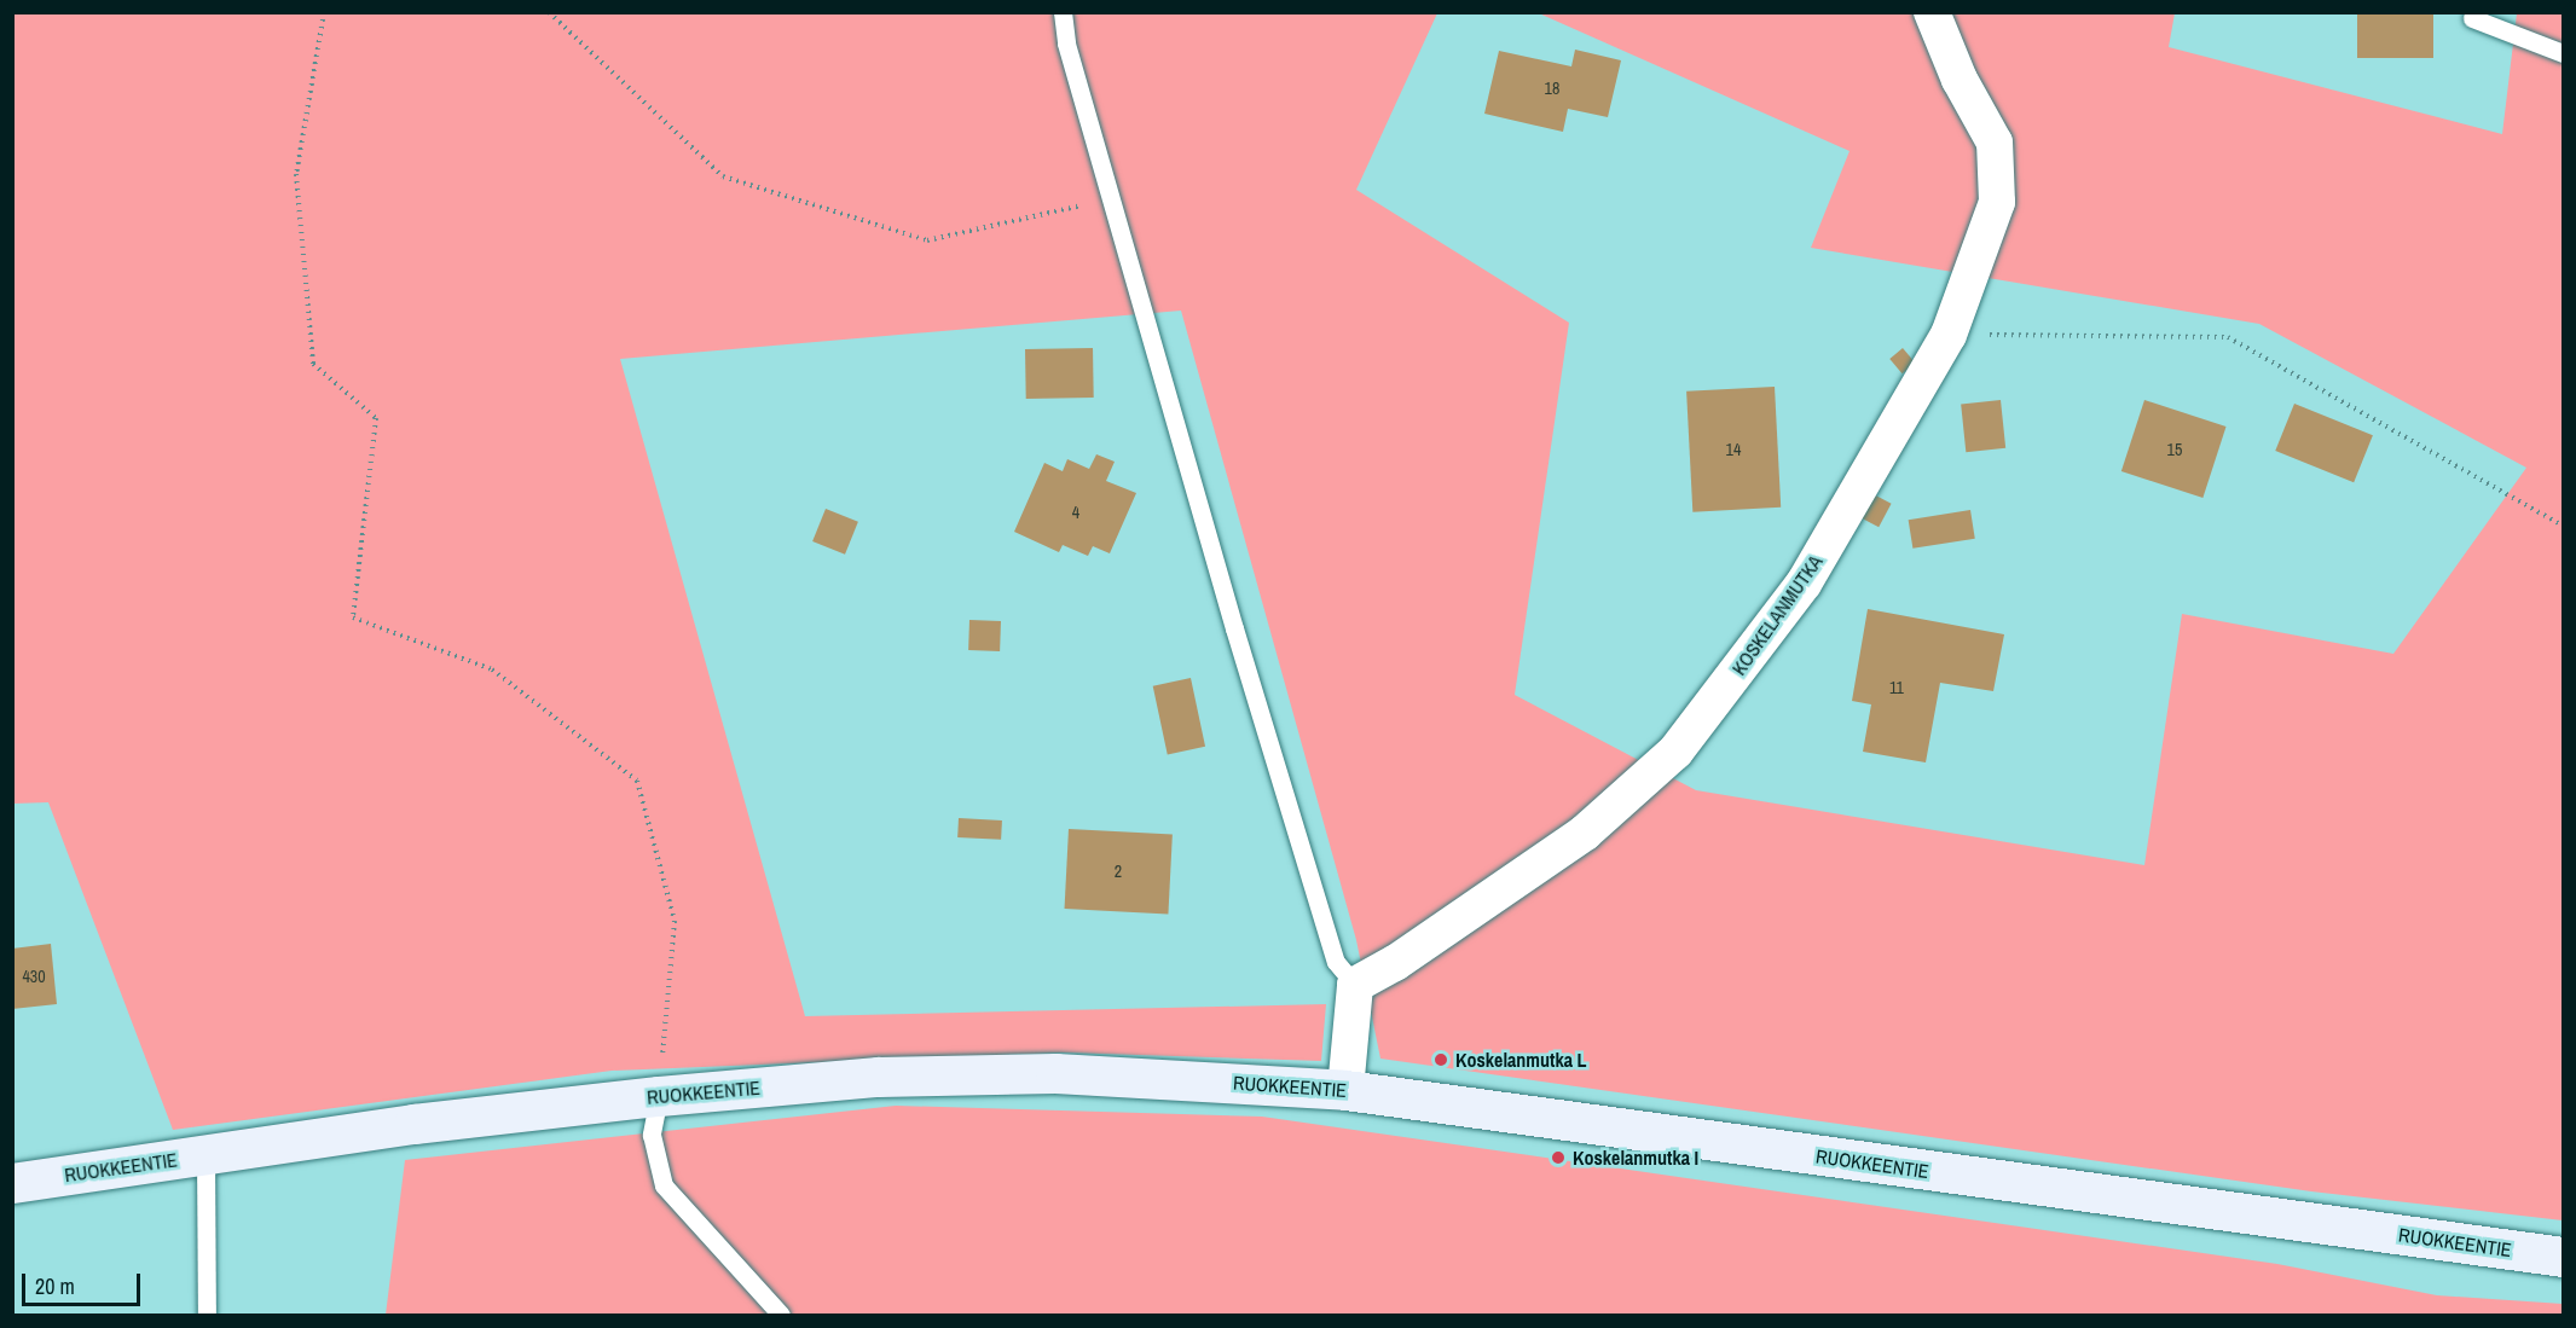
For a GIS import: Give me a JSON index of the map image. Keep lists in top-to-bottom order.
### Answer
{
  "streets": {
    "street": ["KOSKELANMUTKA", "RUOKKEENTIE"]
  },
  "places": ["Koskelanmutka L", "Koskelanmutka I"],
  "house_numbers": [
    "18",
    "14",
    "15",
    "4",
    "11",
    "2",
    "430"
  ],
  "scale_bar": "20 m"
}
